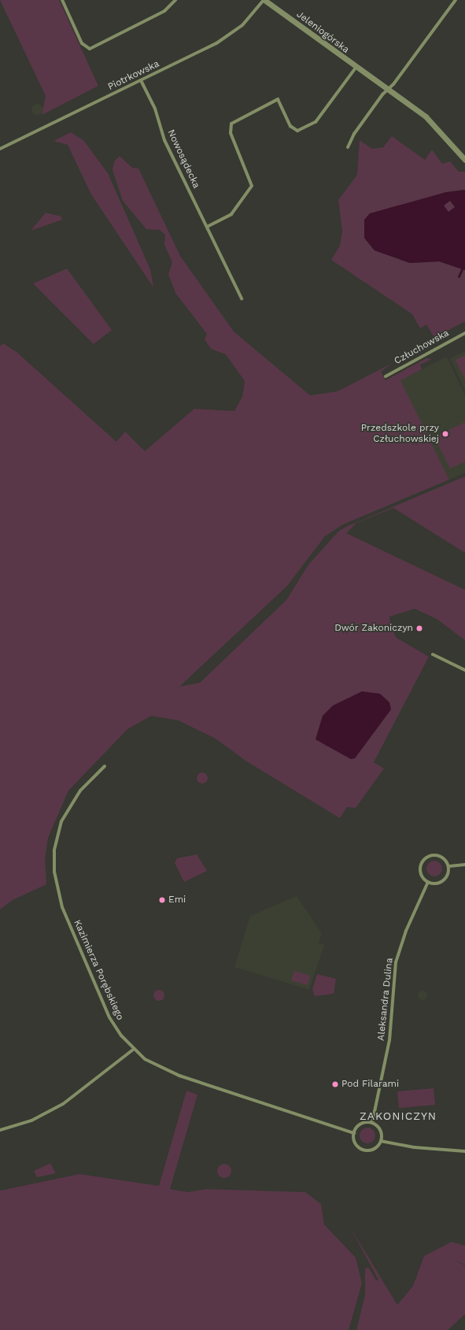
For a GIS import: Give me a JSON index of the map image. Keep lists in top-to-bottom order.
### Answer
{
  "streets": {
    "street": [
      "Jeleniogórska",
      "Piotrkowska",
      "Nowosądecka",
      "Człuchowska",
      "Kazimierza Porębskiego",
      "Aleksandra Dulina"
    ]
  },
  "crossings": [
    ["Jeleniogórska", "Piotrkowska"],
    ["Piotrkowska", "Nowosądecka"],
    ["Kazimierza Porębskiego", "Aleksandra Dulina"]
  ],
  "districts": ["ZAKONICZYN"],
  "places": [
    "Przedszkole przy Człuchowskiej",
    "Dwór Zakoniczyn",
    "Emi",
    "Pod Filarami"
  ]
}
